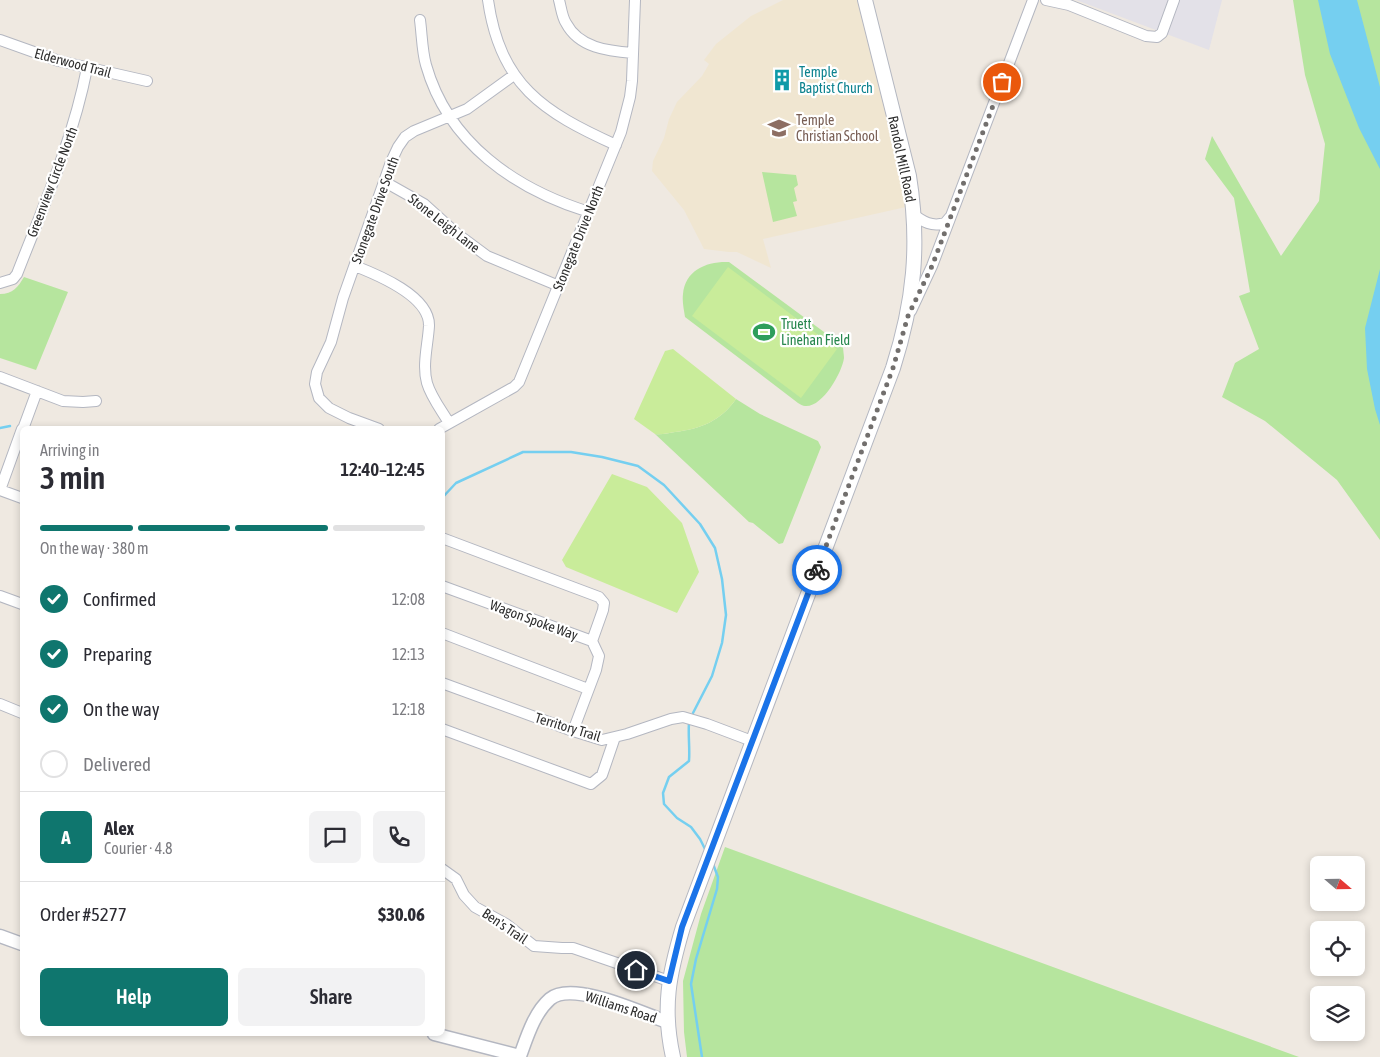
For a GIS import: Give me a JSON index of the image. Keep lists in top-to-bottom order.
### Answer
{
  "streets": {
    "main road": ["Randol Mill Road"],
    "street": [
      "Elderwood Trail",
      "Greenview Circle North",
      "Stonegate Drive South",
      "Stone Leigh Lane",
      "Stonegate Drive North",
      "Wagon Spoke Way",
      "Territory Trail",
      "Ben's Trail",
      "Williams Road"
    ]
  },
  "crossings": [
    ["Elderwood Trail", "Greenview Circle North"],
    ["Randol Mill Road", "Territory Trail"],
    ["Randol Mill Road", "Ben's Trail"],
    ["Randol Mill Road", "Williams Road"],
    ["Stonegate Drive South", "Stone Leigh Lane"],
    ["Stone Leigh Lane", "Stonegate Drive North"],
    ["Wagon Spoke Way", "Territory Trail"]
  ],
  "places": {
    "building": ["Temple Baptist Church"],
    "school or university": ["Temple Christian School"],
    "sports": ["Truett Linehan Field"]
  },
  "north": "right",
  "page": {
    "heading": ["3 min", "Arriving in", "12:40–12:45"],
    "panel": [
      "Alex",
      "Courier · 4.8",
      "Order #5277",
      "$30.06"
    ],
    "bar": "On the way · 380 m",
    "list": [
      ["Confirmed", "12:08"],
      ["Preparing", "12:13"],
      ["On the way", "12:18"],
      "Delivered"
    ],
    "round": "A",
    "buttons": ["Help", "Share"]
  }
}
